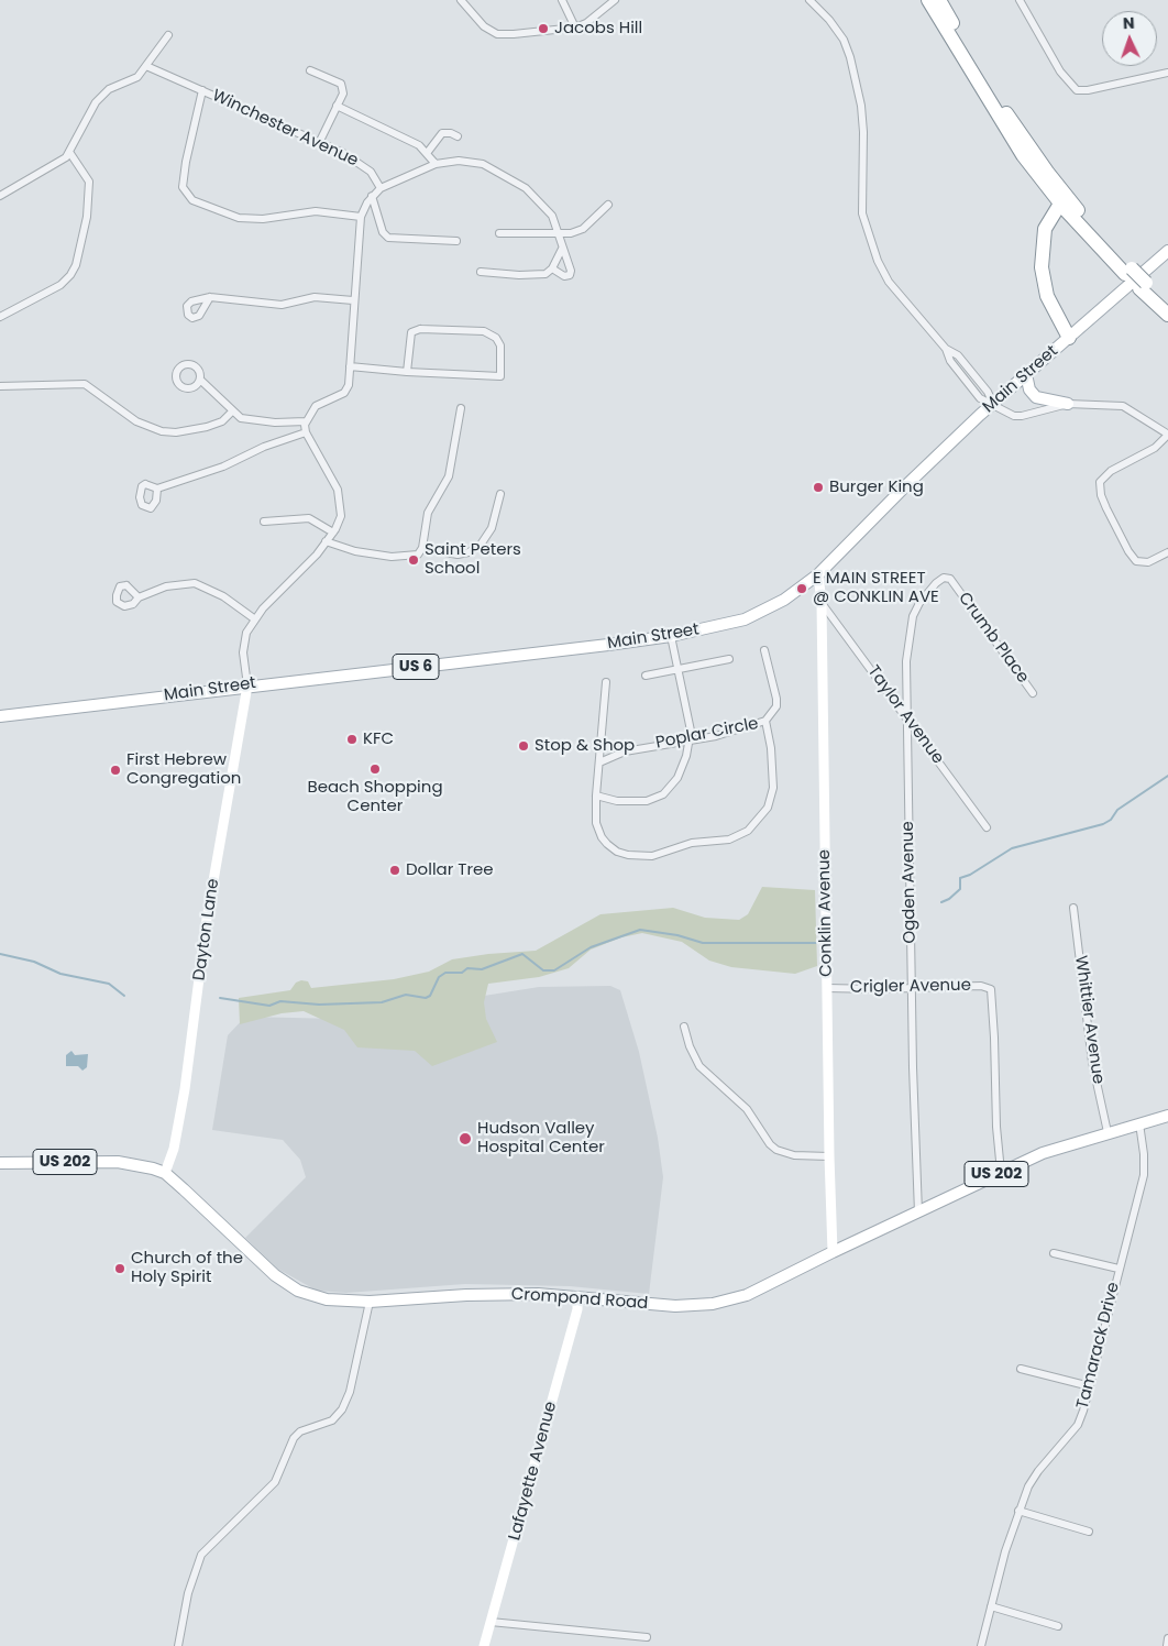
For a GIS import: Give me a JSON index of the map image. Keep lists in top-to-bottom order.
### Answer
{
  "streets": {
    "main road": [
      "Main Street",
      "US 6",
      "US 202",
      "Crompond Road"
    ],
    "street": [
      "Winchester Avenue",
      "Crumb Place",
      "Taylor Avenue",
      "Poplar Circle",
      "Ogden Avenue",
      "Conklin Avenue",
      "Dayton Lane",
      "Crigler Avenue",
      "Whittier Avenue",
      "Tamarack Drive",
      "Lafayette Avenue"
    ]
  },
  "crossings": [
    ["Main Street", "Conklin Avenue"],
    ["Main Street", "Dayton Lane"],
    ["Crumb Place", "Ogden Avenue"],
    ["Taylor Avenue", "Ogden Avenue"],
    ["Taylor Avenue", "Conklin Avenue"],
    ["Ogden Avenue", "Crigler Avenue"],
    ["Ogden Avenue", "Crompond Road"],
    ["Conklin Avenue", "Crigler Avenue"],
    ["Conklin Avenue", "Crompond Road"],
    ["Dayton Lane", "Crompond Road"],
    ["Crigler Avenue", "Crompond Road"],
    ["Whittier Avenue", "Crompond Road"],
    ["Crompond Road", "Tamarack Drive"],
    ["Crompond Road", "Lafayette Avenue"]
  ],
  "places": [
    "Jacobs Hill",
    "Burger King",
    "Saint Peters School",
    "E MAIN STREET @ CONKLIN AVE",
    "KFC",
    "Stop & Shop",
    "Beach Shopping Center",
    "First Hebrew Congregation",
    "Dollar Tree",
    "Hudson Valley Hospital Center",
    "Church of the Holy Spirit"
  ],
  "north": "top"
}
